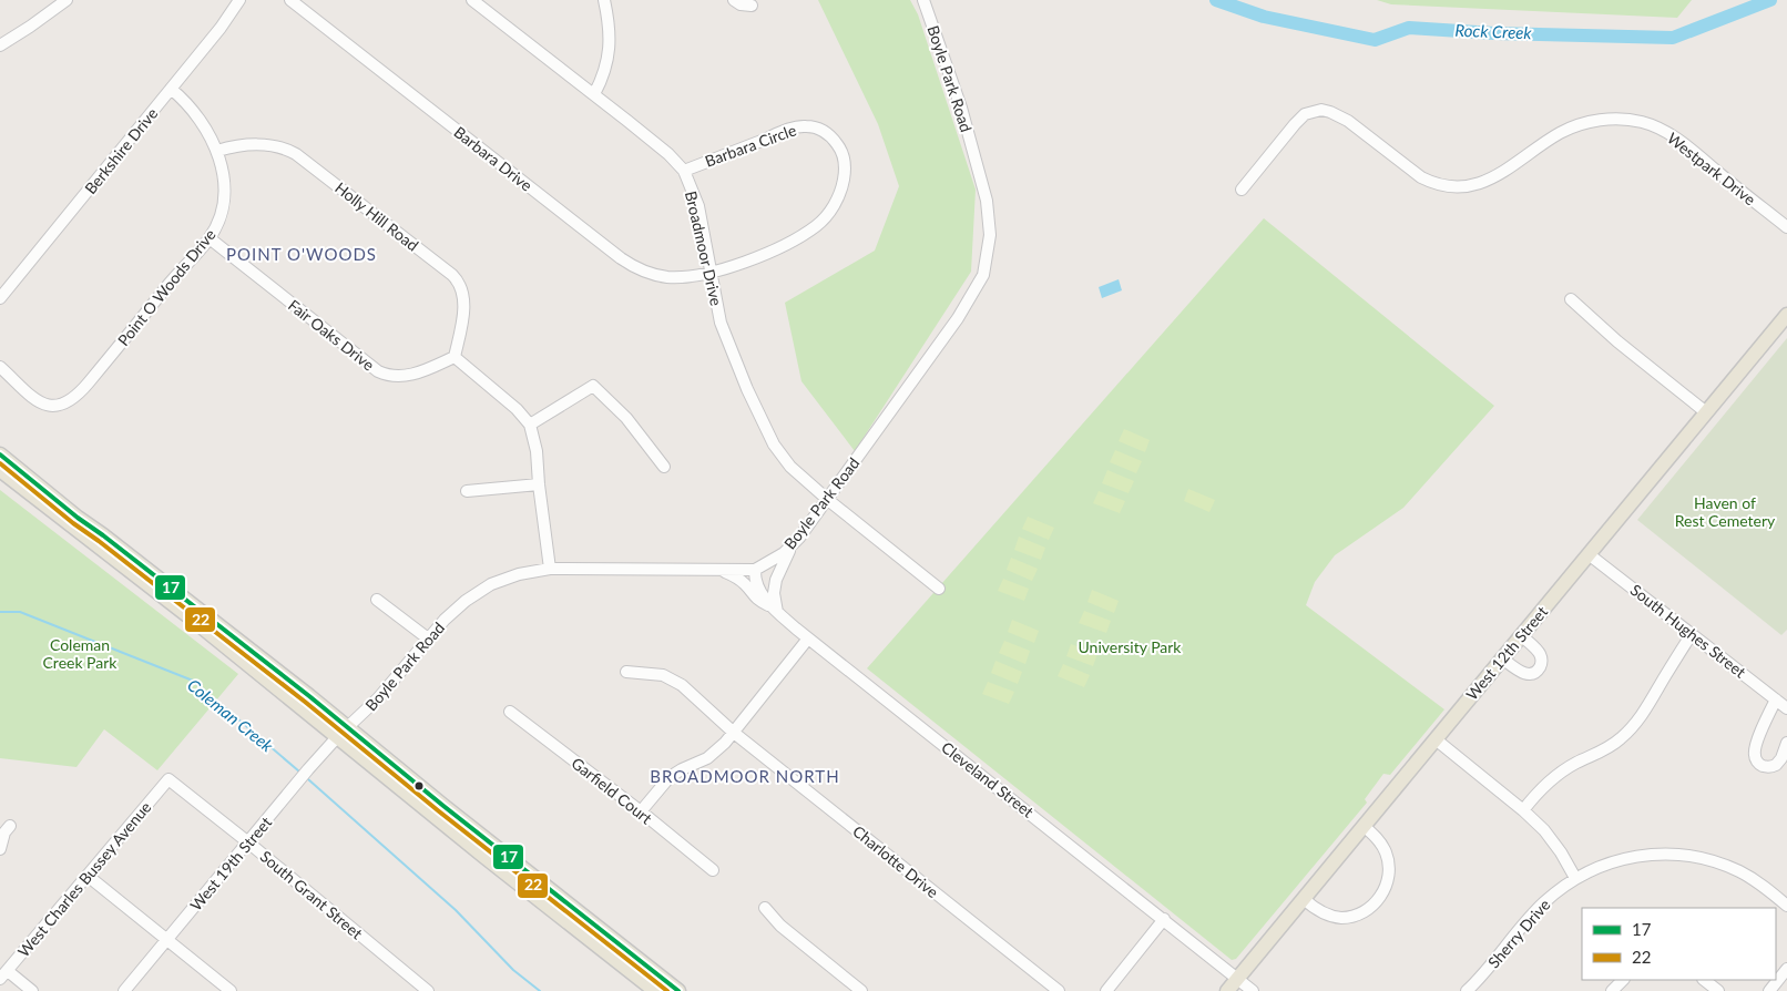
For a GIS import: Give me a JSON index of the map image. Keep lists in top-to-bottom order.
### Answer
{
  "streets": {
    "main road": ["West 12th Street"],
    "street": [
      "Boyle Park Road",
      "Barbara Circle",
      "Berkshire Drive",
      "Barbara Drive",
      "Westpark Drive",
      "Holly Hill Road",
      "Broadmoor Drive",
      "Point O Woods Drive",
      "Fair Oaks Drive",
      "South Hughes Street",
      "Cleveland Street",
      "Garfield Court",
      "Charlotte Drive",
      "West 19th Street",
      "West Charles Bussey Avenue",
      "South Grant Street",
      "Sherry Drive"
    ]
  },
  "crossings": [
    ["Boyle Park Road", "Broadmoor Drive"],
    ["Boyle Park Road", "Cleveland Street"],
    ["Boyle Park Road", "West 19th Street"],
    ["Barbara Circle", "Barbara Drive"],
    ["Barbara Circle", "Broadmoor Drive"],
    ["Berkshire Drive", "Point O Woods Drive"],
    ["Barbara Drive", "Broadmoor Drive"],
    ["Holly Hill Road", "Point O Woods Drive"],
    ["Holly Hill Road", "Fair Oaks Drive"],
    ["Point O Woods Drive", "Fair Oaks Drive"],
    ["South Hughes Street", "West 12th Street"],
    ["West 12th Street", "Cleveland Street"],
    ["West 19th Street", "South Grant Street"],
    ["West Charles Bussey Avenue", "South Grant Street"]
  ],
  "districts": ["POINT O'WOODS", "BROADMOOR NORTH"],
  "water": ["Rock Creek", "Coleman Creek"],
  "parks": ["Haven of Rest Cemetery", "Coleman Creek Park", "University Park"],
  "lines": ["transit line 17", "transit line 22"],
  "legend": ["17", "22"]
}
